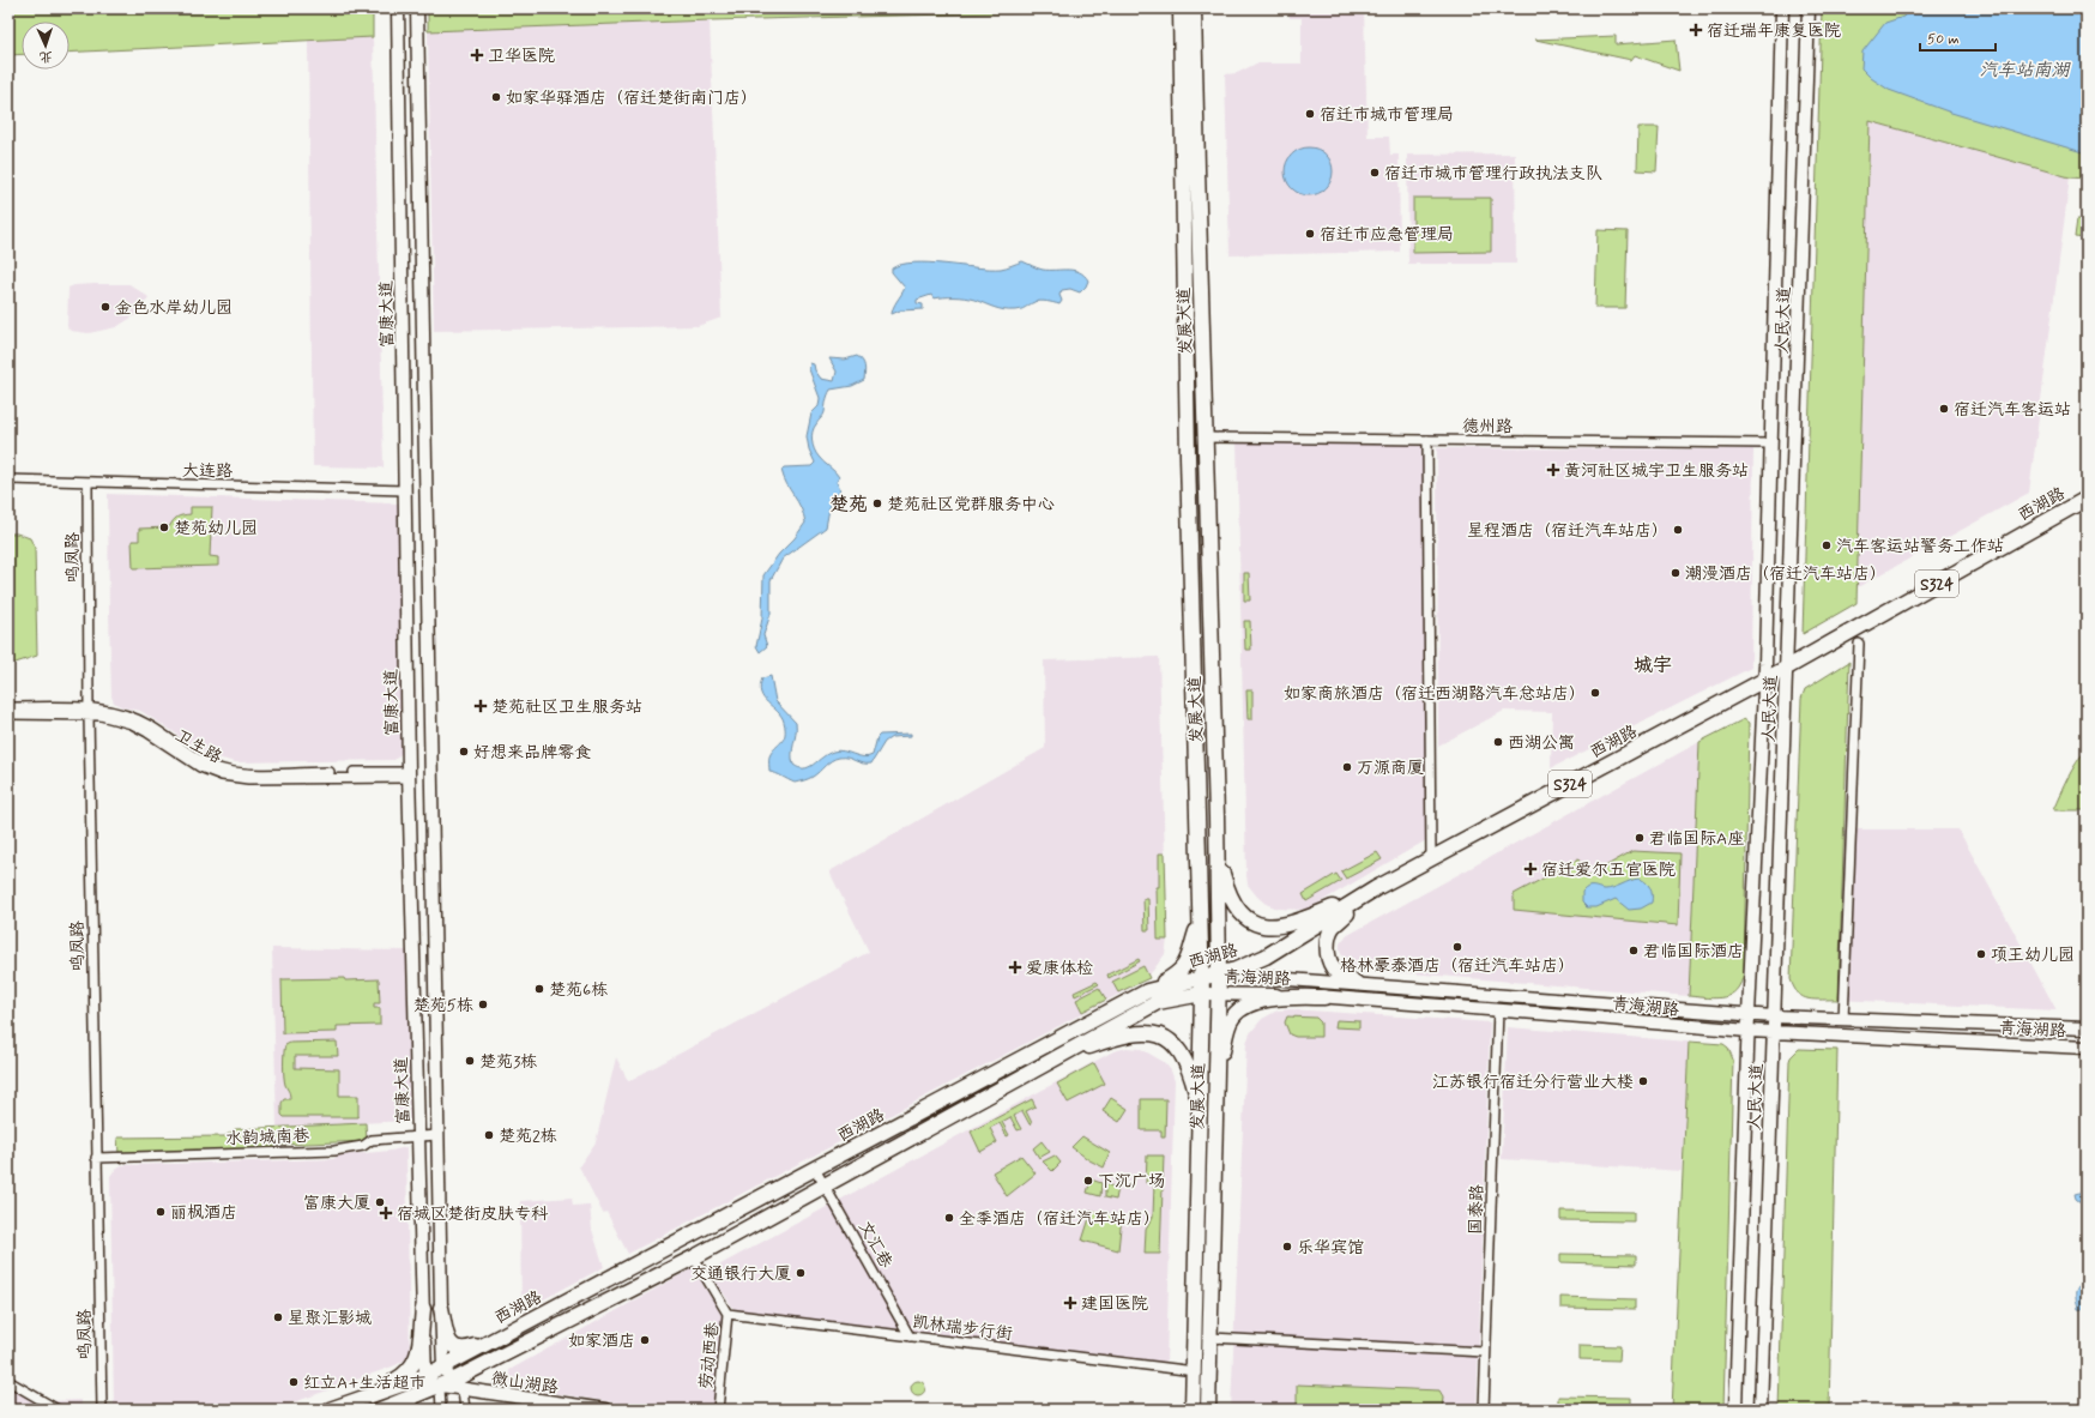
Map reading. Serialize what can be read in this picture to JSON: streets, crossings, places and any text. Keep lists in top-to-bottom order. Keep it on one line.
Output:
{"streets":{"main road":["富康大道","人民大道","发展大道","西湖路","S324","青海湖路","微山湖路"],"street":["德州路","大连路","鸣凤路","卫生路","水韵城南巷","国泰路","文汇巷","凯林瑞步行街","劳动西巷"]},"crossings":[["富康大道","大连路"],["富康大道","西湖路"],["富康大道","卫生路"],["富康大道","水韵城南巷"],["人民大道","德州路"],["人民大道","西湖路"],["人民大道","青海湖路"],["发展大道","德州路"],["发展大道","西湖路"],["发展大道","青海湖路"],["发展大道","凯林瑞步行街"],["大连路","鸣凤路"],["西湖路","青海湖路"],["西湖路","文汇巷"],["西湖路","劳动西巷"],["西湖路","微山湖路"],["鸣凤路","卫生路"],["鸣凤路","水韵城南巷"],["青海湖路","国泰路"],["文汇巷","凯林瑞步行街"],["凯林瑞步行街","劳动西巷"]],"districts":["楚苑","城宇"],"water":["汽车站南湖"],"places":{"health":["宿迁瑞年康复医院","卫华医院","黄河社区城宇卫生服务站","楚苑社区卫生服务站","宿迁爱尔五官医院","爱康体检","宿城区楚街皮肤专科","建国医院"],"other":["如家华驿酒店（宿迁楚街南门店）","宿迁市城市管理局","宿迁市城市管理行政执法支队","宿迁市应急管理局","金色水岸幼儿园","宿迁汽车客运站","楚苑社区党群服务中心","楚苑幼儿园","星程酒店（宿迁汽车站店）","汽车客运站警务工作站","潮漫酒店（宿迁汽车站店）","如家商旅酒店（宿迁西湖路汽车总站店）","西湖公寓","好想来品牌零食","万源商厦","君临国际A座","格林豪泰酒店（宿迁汽车站店）","君临国际酒店","项王幼儿园","楚苑6栋","楚苑5栋","楚苑3栋","江苏银行宿迁分行营业大楼","楚苑2栋","下沉广场","富康大厦","丽枫酒店","全季酒店（宿迁汽车站店）","乐华宾馆","交通银行大厦","星聚汇影城","如家酒店","红立A+生活超市"]},"scale_bar":"50 m","north":"bottom"}
